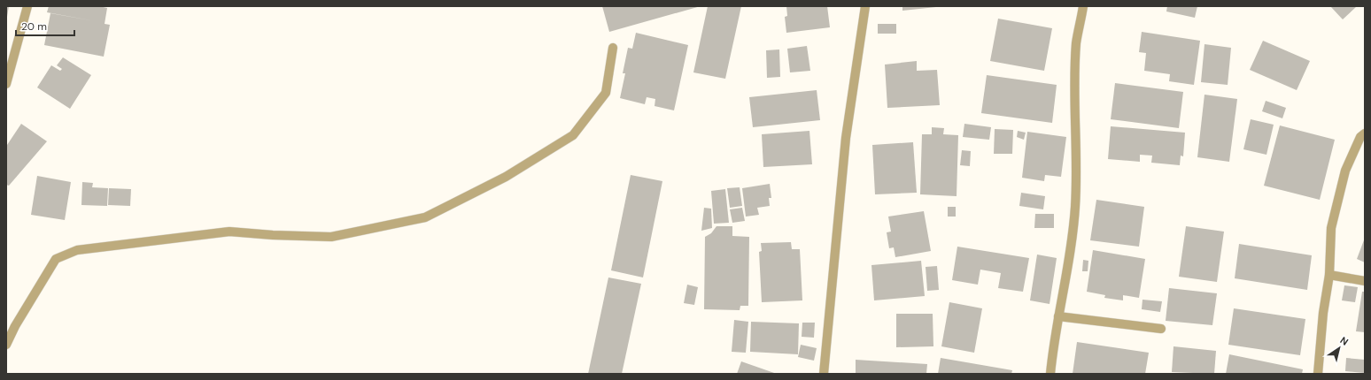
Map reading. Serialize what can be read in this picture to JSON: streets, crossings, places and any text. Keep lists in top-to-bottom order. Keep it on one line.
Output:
{"scale_bar":"20 m","north":"top right"}
